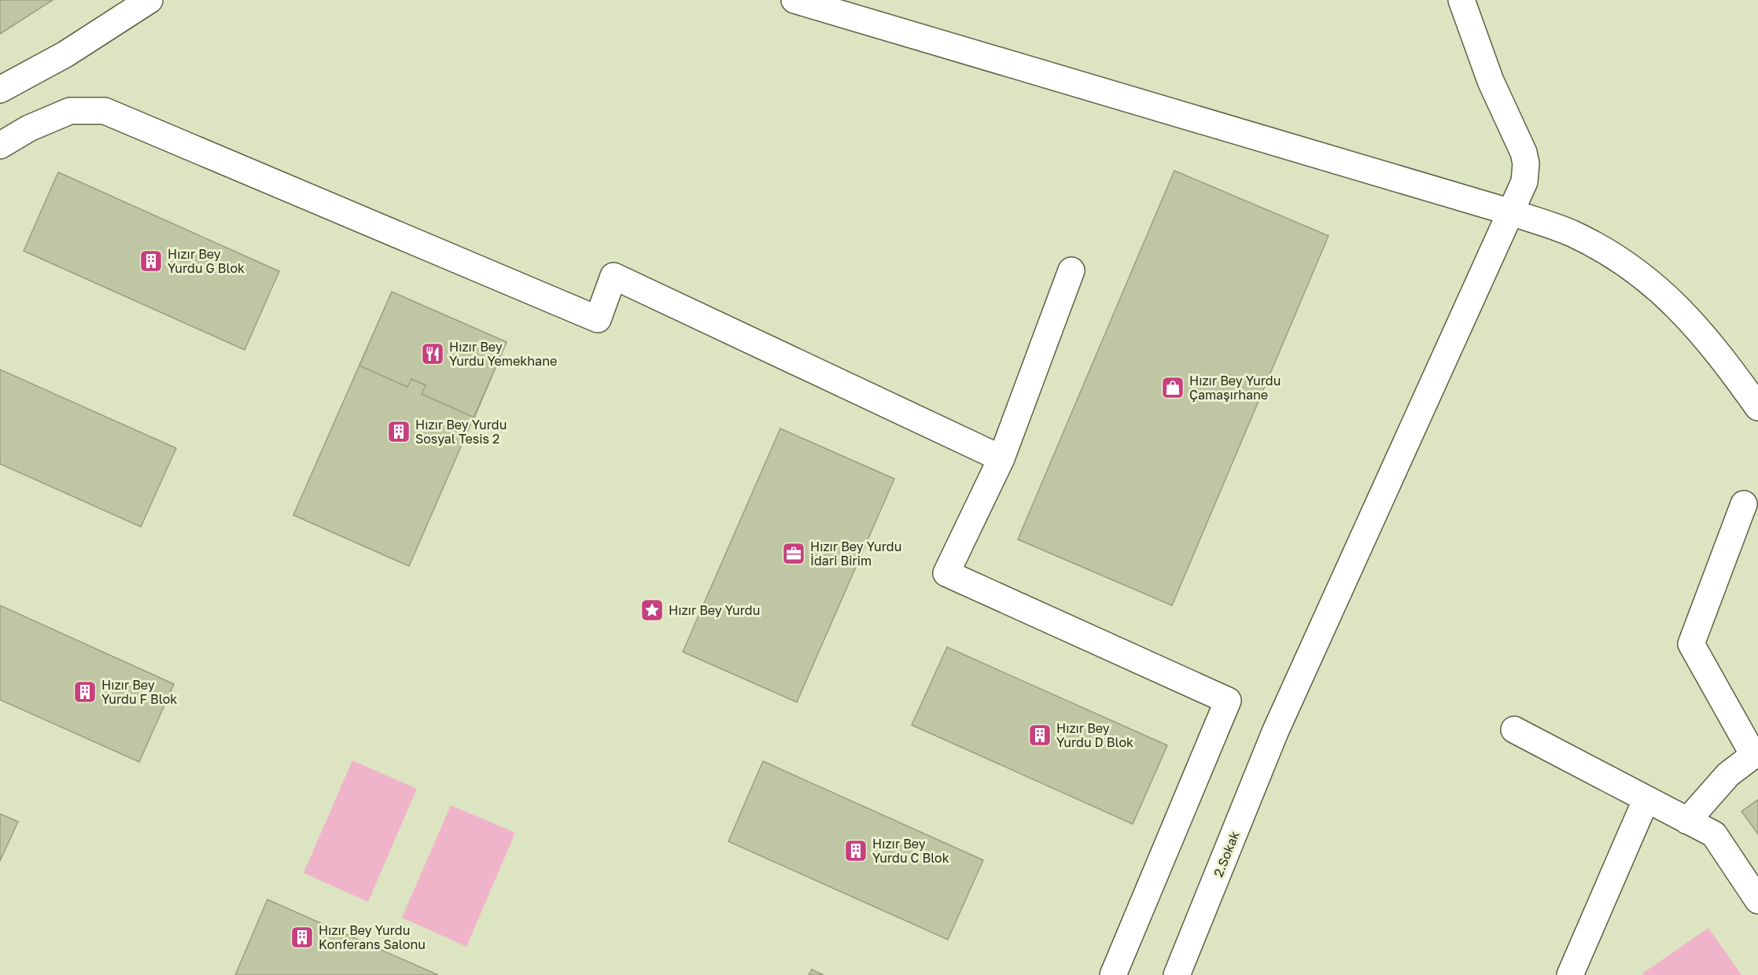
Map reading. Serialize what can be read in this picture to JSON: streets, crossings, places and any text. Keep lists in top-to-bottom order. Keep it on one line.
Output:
{"streets":{"street":["2.Sokak"]},"places":{"building":["Hızır Bey Yurdu G Blok","Hızır Bey Yurdu Sosyal Tesis 2","Hızır Bey Yurdu F Blok","Hızır Bey Yurdu D Blok","Hızır Bey Yurdu C Blok","Hızır Bey Yurdu Konferans Salonu"],"restaurant":["Hızır Bey Yurdu Yemekhane"],"shop":["Hızır Bey Yurdu Çamaşırhane"],"office":["Hızır Bey Yurdu İdari Birim"],"place":["Hızır Bey Yurdu"]}}
